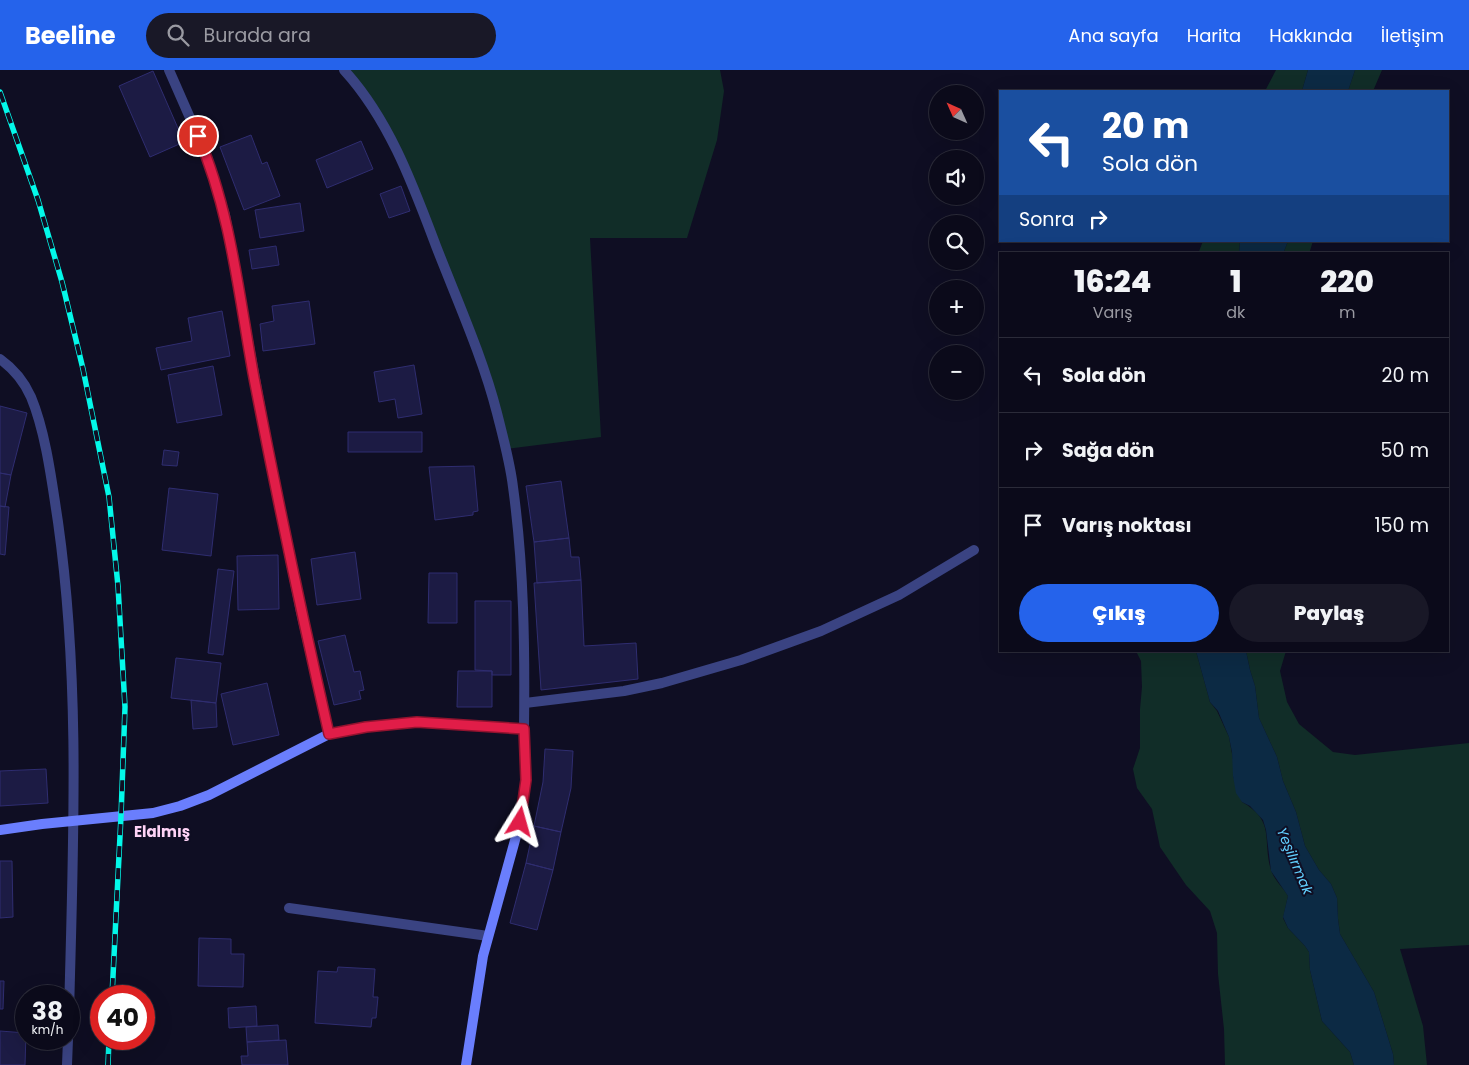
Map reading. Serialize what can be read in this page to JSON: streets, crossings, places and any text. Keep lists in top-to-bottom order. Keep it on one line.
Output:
{"districts":["Elalmış"],"water":["Yeşilırmak"],"north":"top left","page":{"header":"Beeline","search":"Burada ara","nav":["Ana sayfa","Harita","Hakkında","İletişim"],"map_buttons":["+","−"],"turn":["20 m","Sola dön"],"then":"Sonra","eta":["16:24","Varış","1","dk","220","m"],"list":[{"name":"Sola dön","value":"20 m"},{"name":"Sağa dön","value":"50 m"},{"name":"Varış noktası","value":"150 m"}],"buttons":["Çıkış","Paylaş"],"speed":"38 km/h","limit":"40"}}
